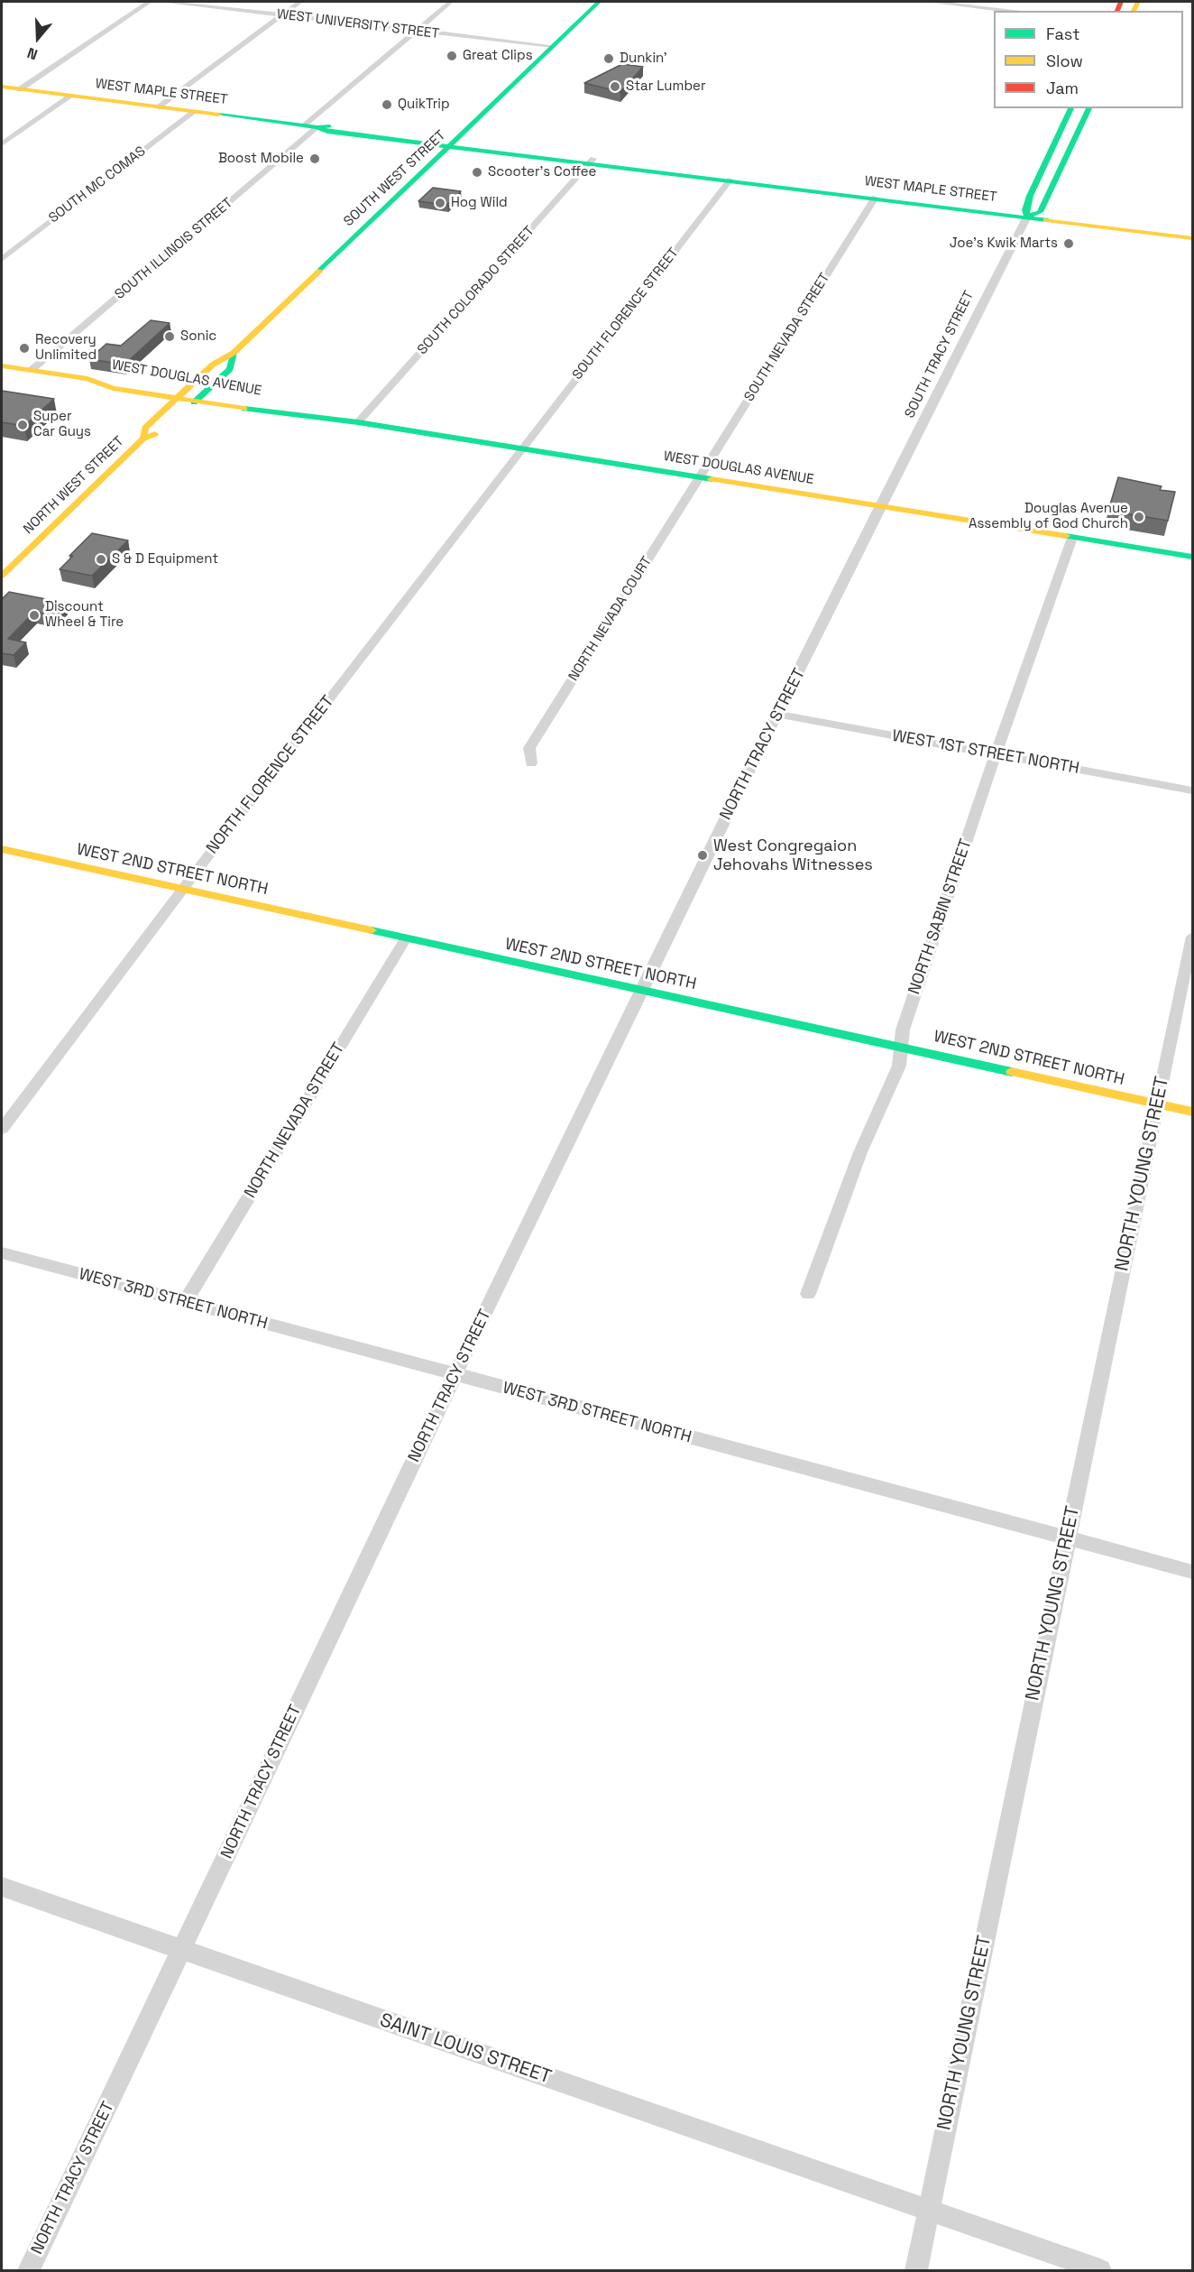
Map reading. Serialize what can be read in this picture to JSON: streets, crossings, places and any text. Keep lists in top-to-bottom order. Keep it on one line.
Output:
{"streets":{"street":["WEST UNIVERSITY STREET","WEST MAPLE STREET","SOUTH WEST STREET","SOUTH MC COMAS","SOUTH ILLINOIS STREET","SOUTH COLORADO STREET","SOUTH FLORENCE STREET","SOUTH NEVADA STREET","SOUTH TRACY STREET","WEST DOUGLAS AVENUE","NORTH WEST STREET","NORTH NEVADA COURT","NORTH TRACY STREET","WEST 1ST STREET NORTH","NORTH FLORENCE STREET","WEST 2ND STREET NORTH","NORTH SABIN STREET","NORTH NEVADA STREET","NORTH YOUNG STREET","WEST 3RD STREET NORTH","SAINT LOUIS STREET"]},"crossings":[["WEST UNIVERSITY STREET","SOUTH WEST STREET"],["WEST MAPLE STREET","SOUTH WEST STREET"],["WEST MAPLE STREET","SOUTH MC COMAS"],["WEST MAPLE STREET","SOUTH ILLINOIS STREET"],["WEST MAPLE STREET","SOUTH COLORADO STREET"],["WEST MAPLE STREET","SOUTH FLORENCE STREET"],["WEST MAPLE STREET","SOUTH NEVADA STREET"],["WEST MAPLE STREET","SOUTH TRACY STREET"],["SOUTH WEST STREET","WEST DOUGLAS AVENUE"],["SOUTH WEST STREET","NORTH WEST STREET"],["SOUTH ILLINOIS STREET","WEST DOUGLAS AVENUE"],["SOUTH COLORADO STREET","WEST DOUGLAS AVENUE"],["SOUTH FLORENCE STREET","WEST DOUGLAS AVENUE"],["SOUTH FLORENCE STREET","NORTH FLORENCE STREET"],["SOUTH NEVADA STREET","WEST DOUGLAS AVENUE"],["SOUTH NEVADA STREET","NORTH NEVADA COURT"],["SOUTH TRACY STREET","WEST DOUGLAS AVENUE"],["SOUTH TRACY STREET","NORTH TRACY STREET"],["WEST DOUGLAS AVENUE","NORTH WEST STREET"],["WEST DOUGLAS AVENUE","NORTH NEVADA COURT"],["WEST DOUGLAS AVENUE","NORTH TRACY STREET"],["WEST DOUGLAS AVENUE","NORTH FLORENCE STREET"],["WEST DOUGLAS AVENUE","NORTH SABIN STREET"],["NORTH TRACY STREET","WEST 1ST STREET NORTH"],["NORTH TRACY STREET","WEST 2ND STREET NORTH"],["NORTH TRACY STREET","WEST 3RD STREET NORTH"],["NORTH TRACY STREET","SAINT LOUIS STREET"],["WEST 1ST STREET NORTH","NORTH SABIN STREET"],["NORTH FLORENCE STREET","WEST 2ND STREET NORTH"],["WEST 2ND STREET NORTH","NORTH SABIN STREET"],["WEST 2ND STREET NORTH","NORTH NEVADA STREET"],["WEST 2ND STREET NORTH","NORTH YOUNG STREET"],["NORTH NEVADA STREET","WEST 3RD STREET NORTH"],["NORTH YOUNG STREET","WEST 3RD STREET NORTH"],["NORTH YOUNG STREET","SAINT LOUIS STREET"]],"places":["Great Clips","Dunkin'","Star Lumber","QuikTrip","Boost Mobile","Scooter's Coffee","Hog Wild","Joe's Kwik Marts","Sonic","Recovery Unlimited","Super Car Guys","Douglas Avenue Assembly of God Church","S & D Equipment","Discount Wheel & Tire","West Congregaion Jehovahs Witnesses"],"legend":["Fast","Slow","Jam"],"north":"bottom"}
